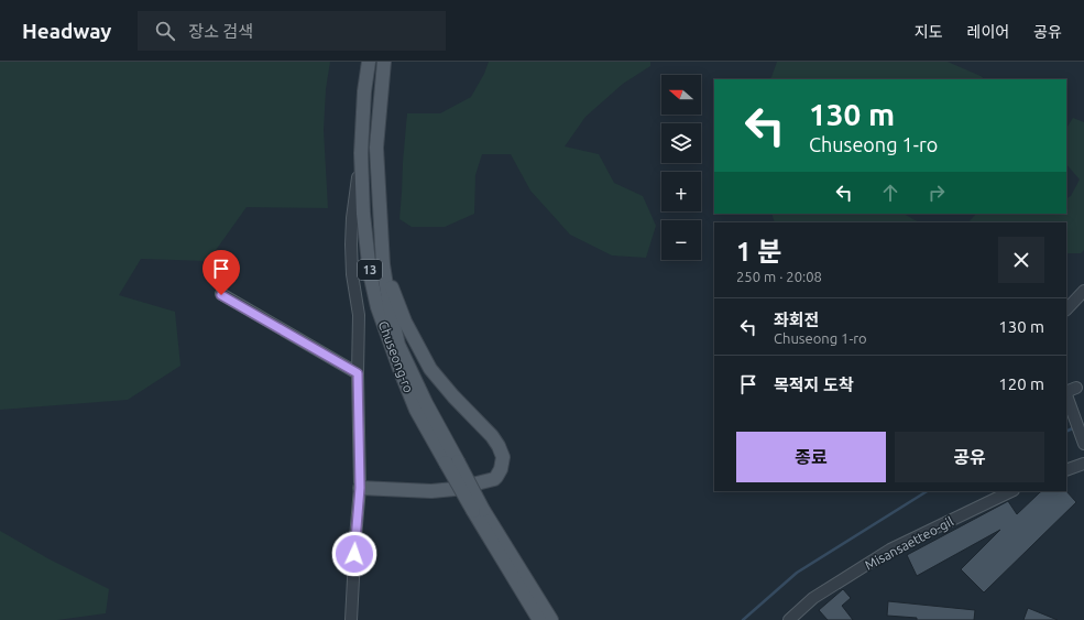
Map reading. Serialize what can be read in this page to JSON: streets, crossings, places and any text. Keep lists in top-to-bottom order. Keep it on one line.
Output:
{"streets":{"main road":["13","Chuseong-ro"],"street":["Misansaetteo-gil"]},"north":"left","page":{"header":"Headway","search":"장소 검색","nav":["지도","레이어","공유"],"map_buttons":["+","−"],"turn":["130 m","Chuseong 1-ro"],"heading":["1 분","250 m · 20:08"],"list":[{"name":"좌회전","note":"Chuseong 1-ro","value":"130 m"},{"name":"목적지 도착","value":"120 m"}],"buttons":["종료","공유"]}}
